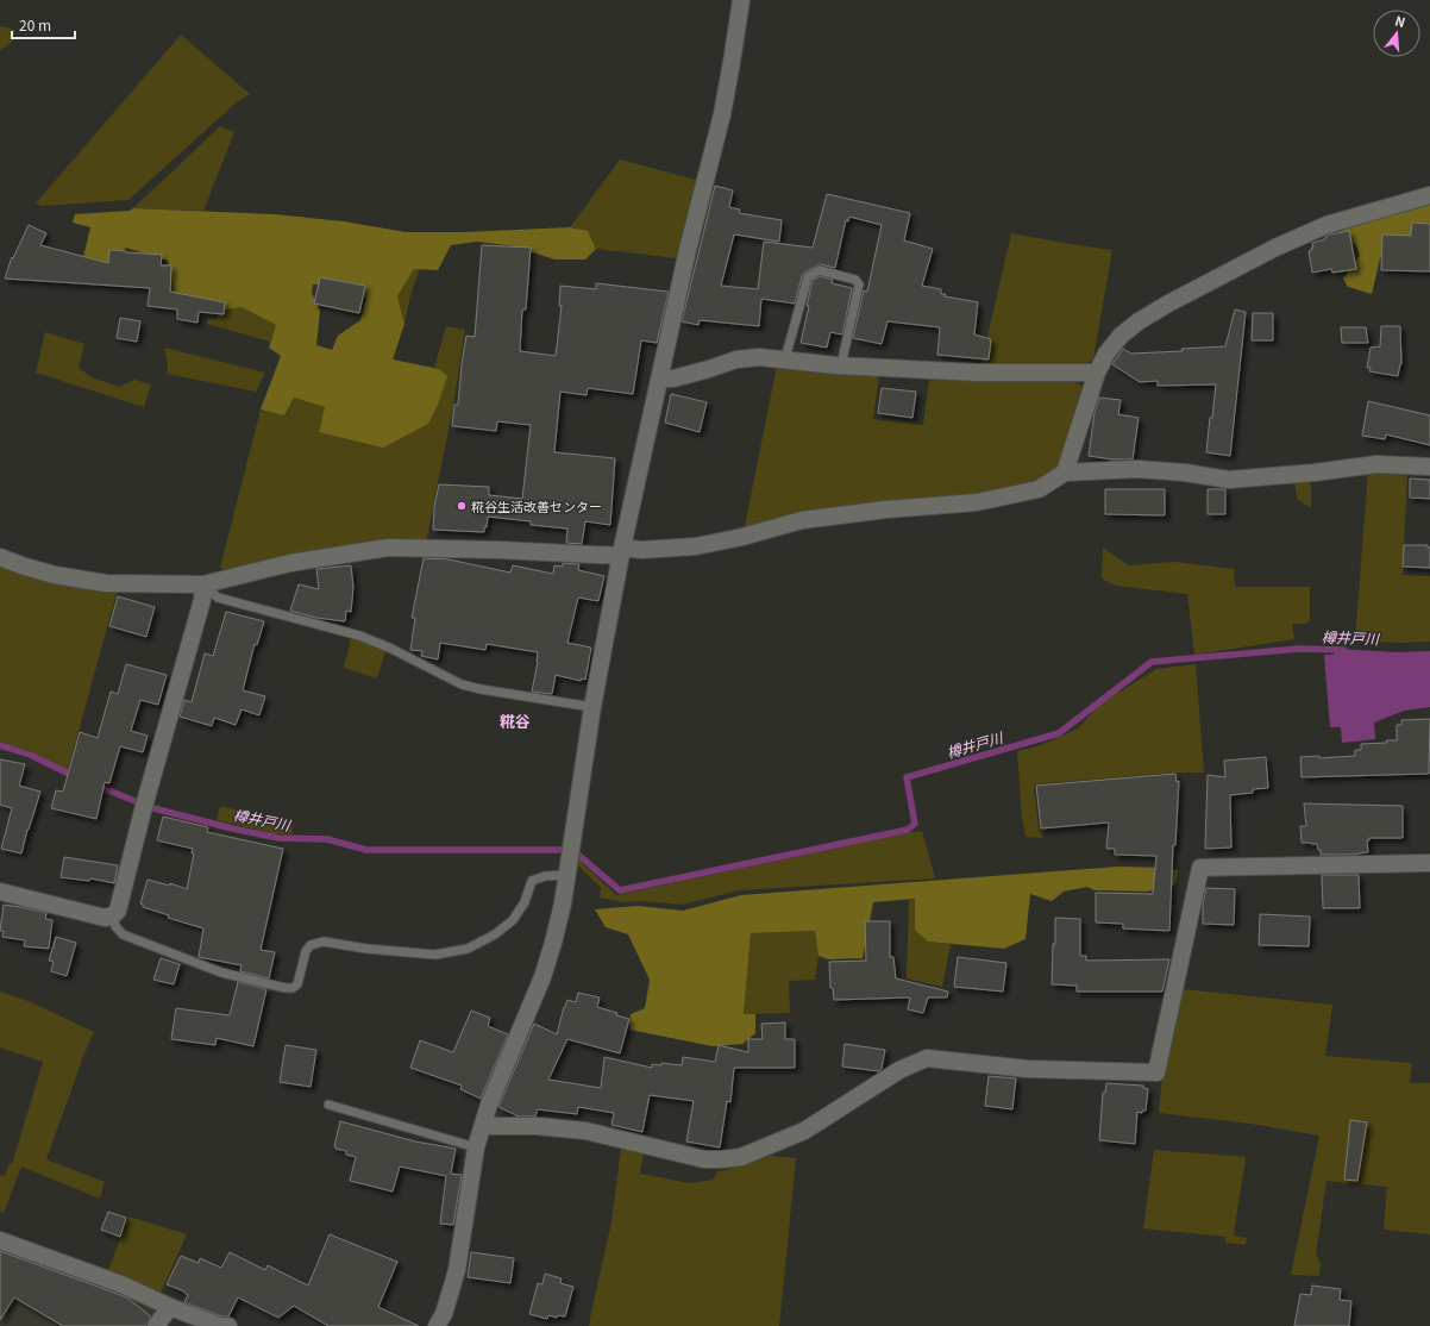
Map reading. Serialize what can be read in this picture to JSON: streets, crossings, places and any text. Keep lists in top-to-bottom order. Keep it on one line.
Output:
{"districts":["糀谷"],"water":["樽井戸川"],"places":["糀谷生活改善センター"],"scale_bar":"20 m","north":"top"}
